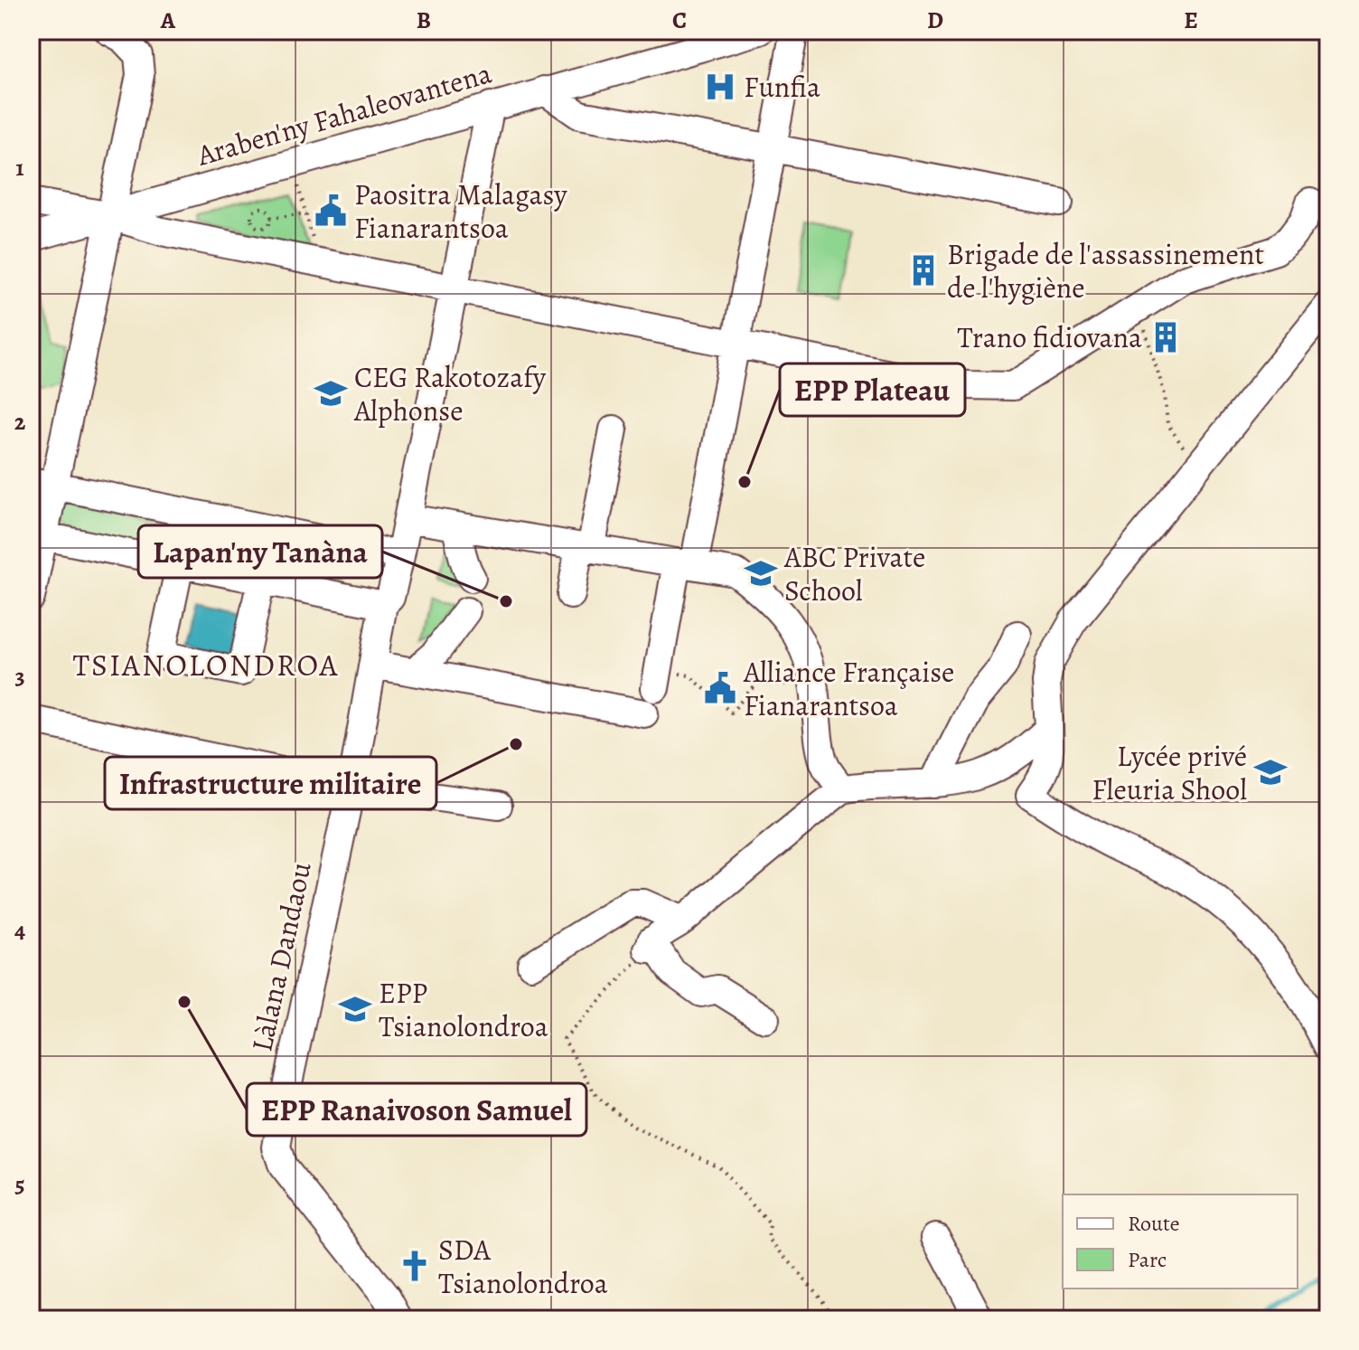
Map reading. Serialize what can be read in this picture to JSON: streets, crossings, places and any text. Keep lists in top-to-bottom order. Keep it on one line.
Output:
{"streets":{"street":["Araben'ny Fahaleovantena","Làlana Dandaou"]},"crossings":[["Araben'ny Fahaleovantena","Làlana Dandaou"]],"districts":["TSIANOLONDROA"],"places":{"hospital":["Funfia"],"public building":["Paositra Malagasy Fianarantsoa","Alliance Française Fianarantsoa"],"building":["Brigade de l'assassinement de l'hygiène","Trano fidiovana"],"school or university":["CEG Rakotozafy Alphonse","ABC Private School","Lycée privé Fleuria Shool","EPP Tsianolondroa"],"other":["EPP Plateau","Lapan'ny Tanàna","Infrastructure militaire","EPP Ranaivoson Samuel"],"church":["SDA Tsianolondroa"]},"legend":["Route","Parc"],"grid":{"columns":["A","B","C","D","E"],"rows":["1","2","3","4","5"]}}
